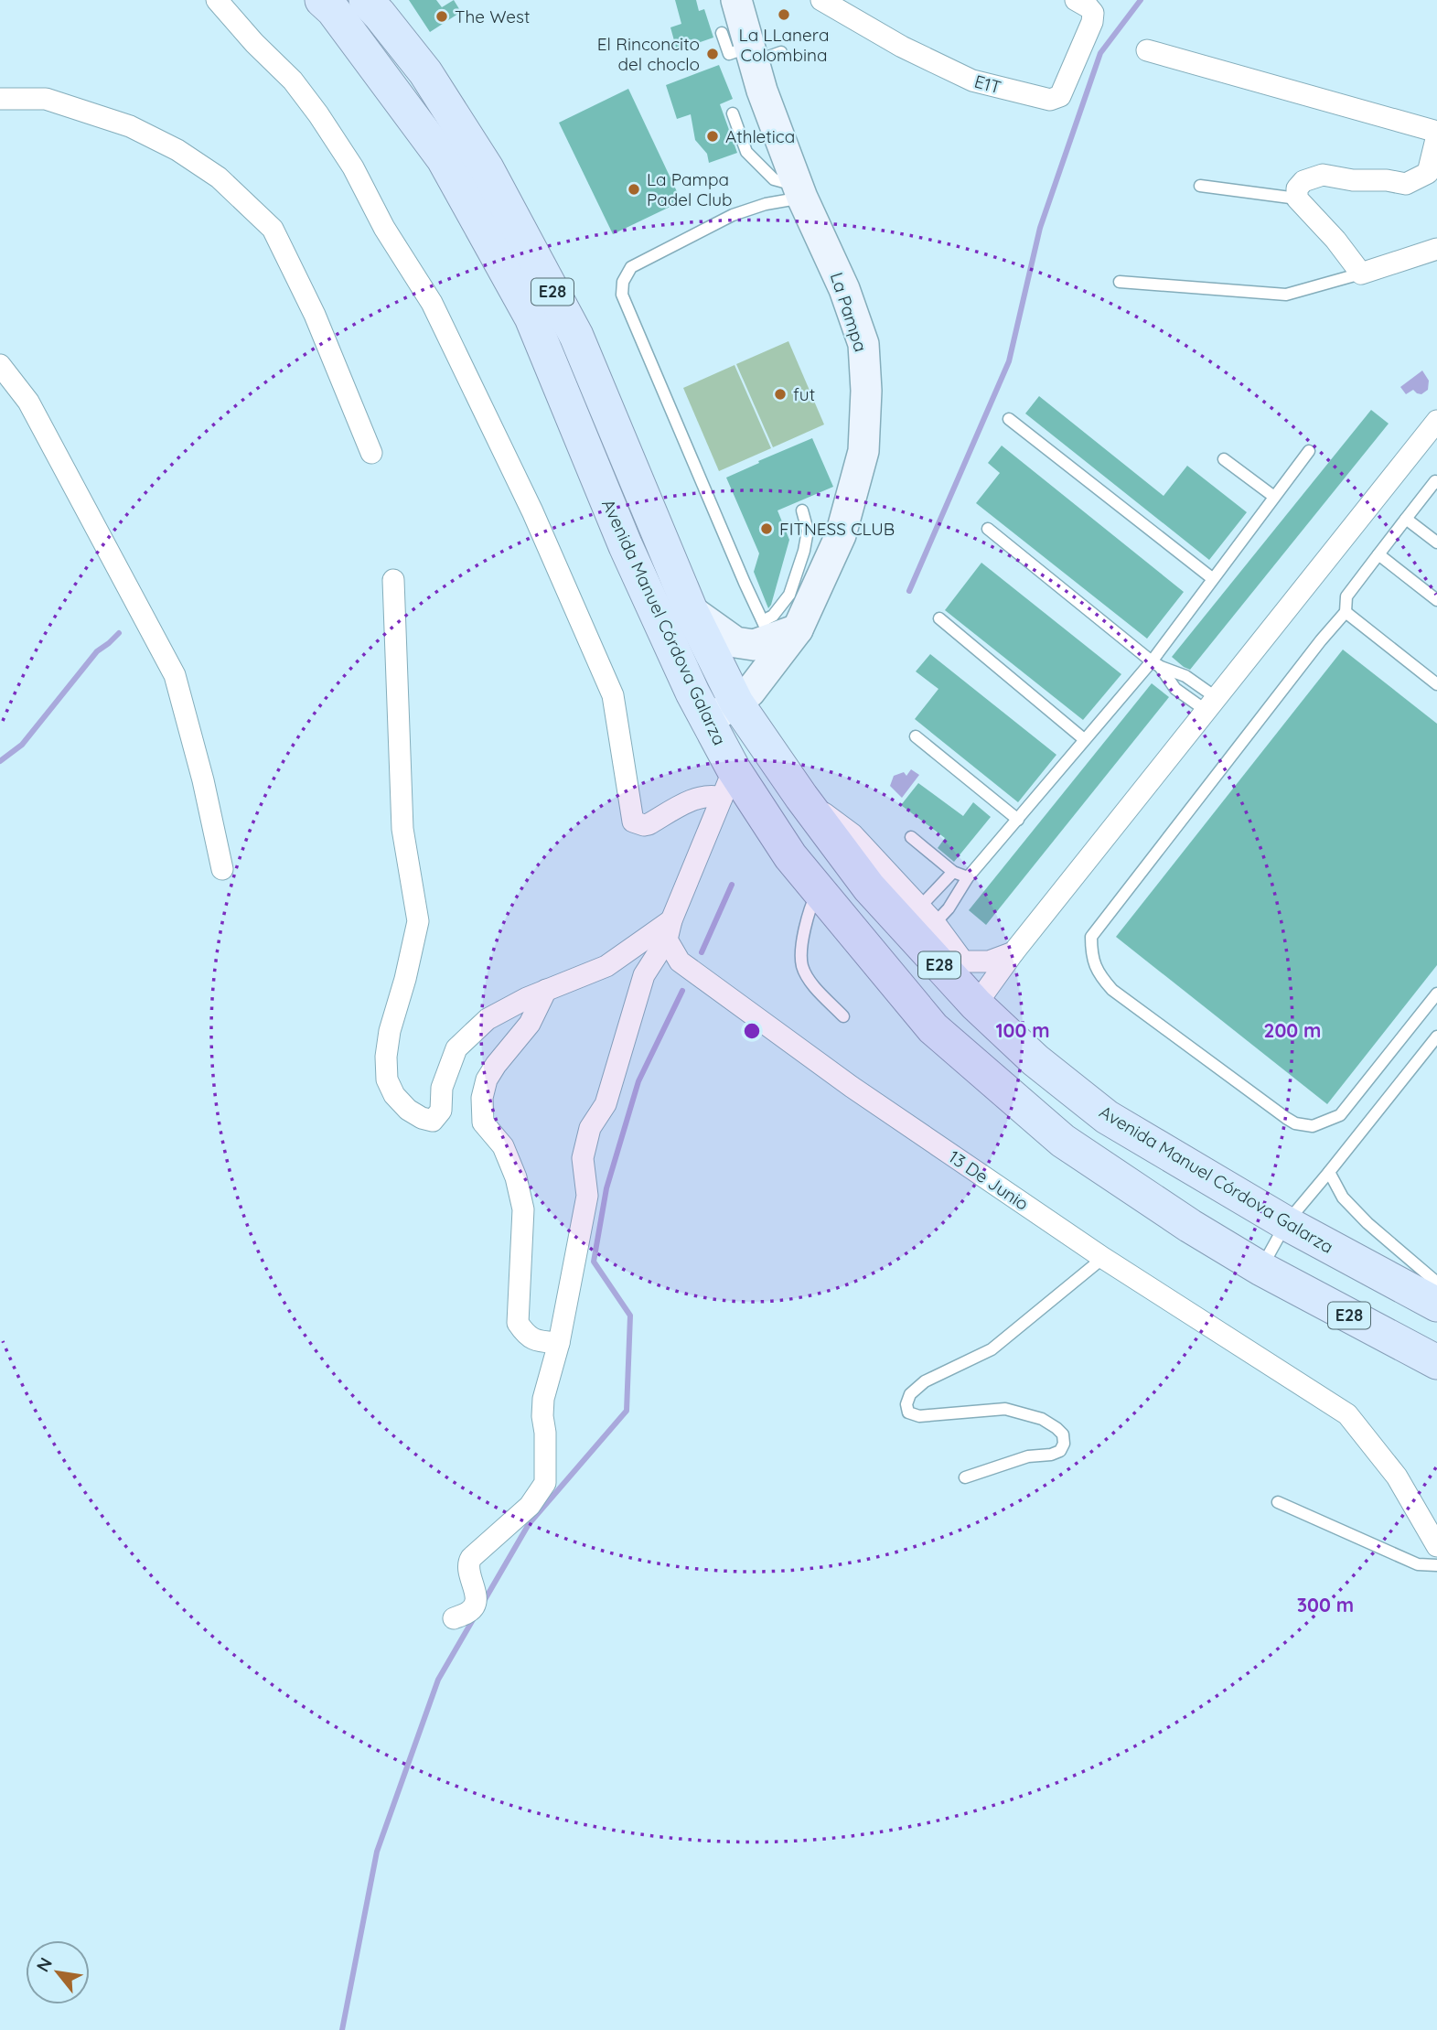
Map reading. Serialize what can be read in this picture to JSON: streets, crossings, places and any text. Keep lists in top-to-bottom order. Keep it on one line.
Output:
{"streets":{"main road":["E28","Avenida Manuel Córdova Galarza"],"street":["E1T","La Pampa","13 De Junio"]},"crossings":[["La Pampa","Avenida Manuel Córdova Galarza"]],"places":["La LLanera Colombina","The West","El Rinconcito del choclo","Athletica","La Pampa Padel Club","fut","FITNESS CLUB"],"north":"top left","rings":["100 m","200 m","300 m"]}
